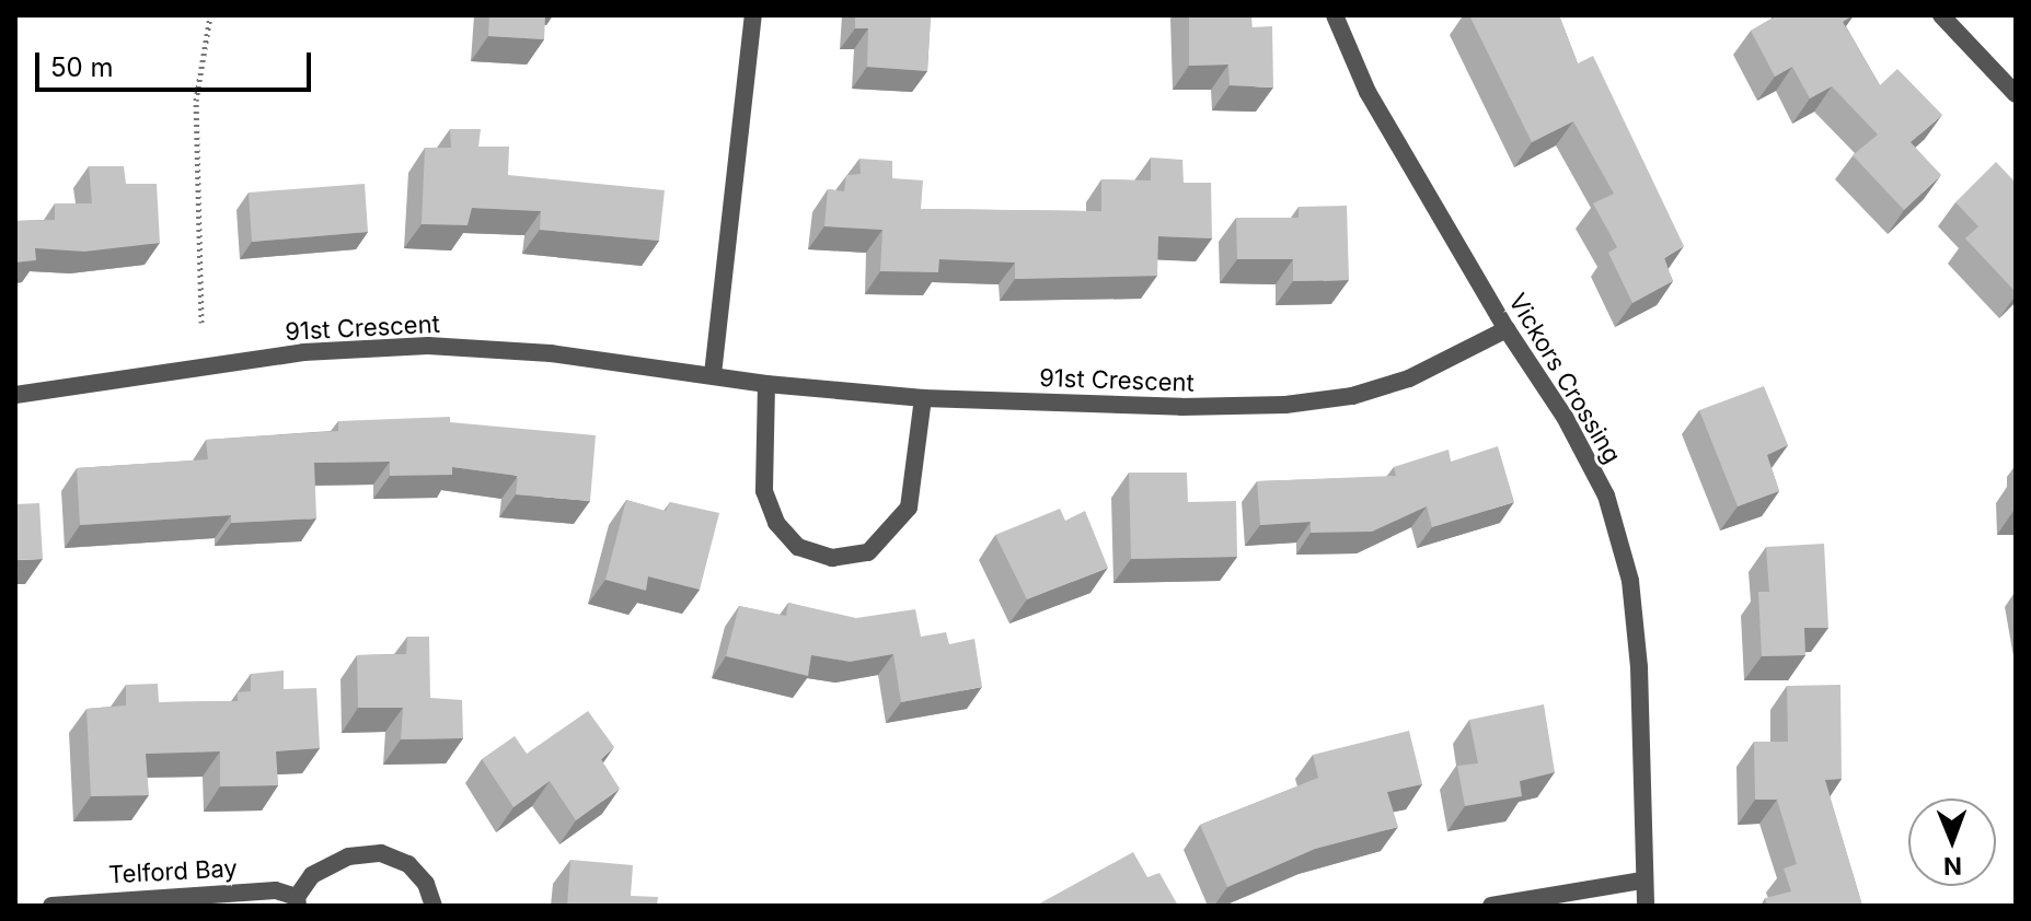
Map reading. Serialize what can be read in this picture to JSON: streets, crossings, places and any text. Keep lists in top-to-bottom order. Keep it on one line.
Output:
{"streets":{"street":["91st Crescent","Vickors Crossing","Telford Bay"]},"crossings":[["91st Crescent","Vickors Crossing"]],"scale_bar":"50 m","north":"bottom"}
